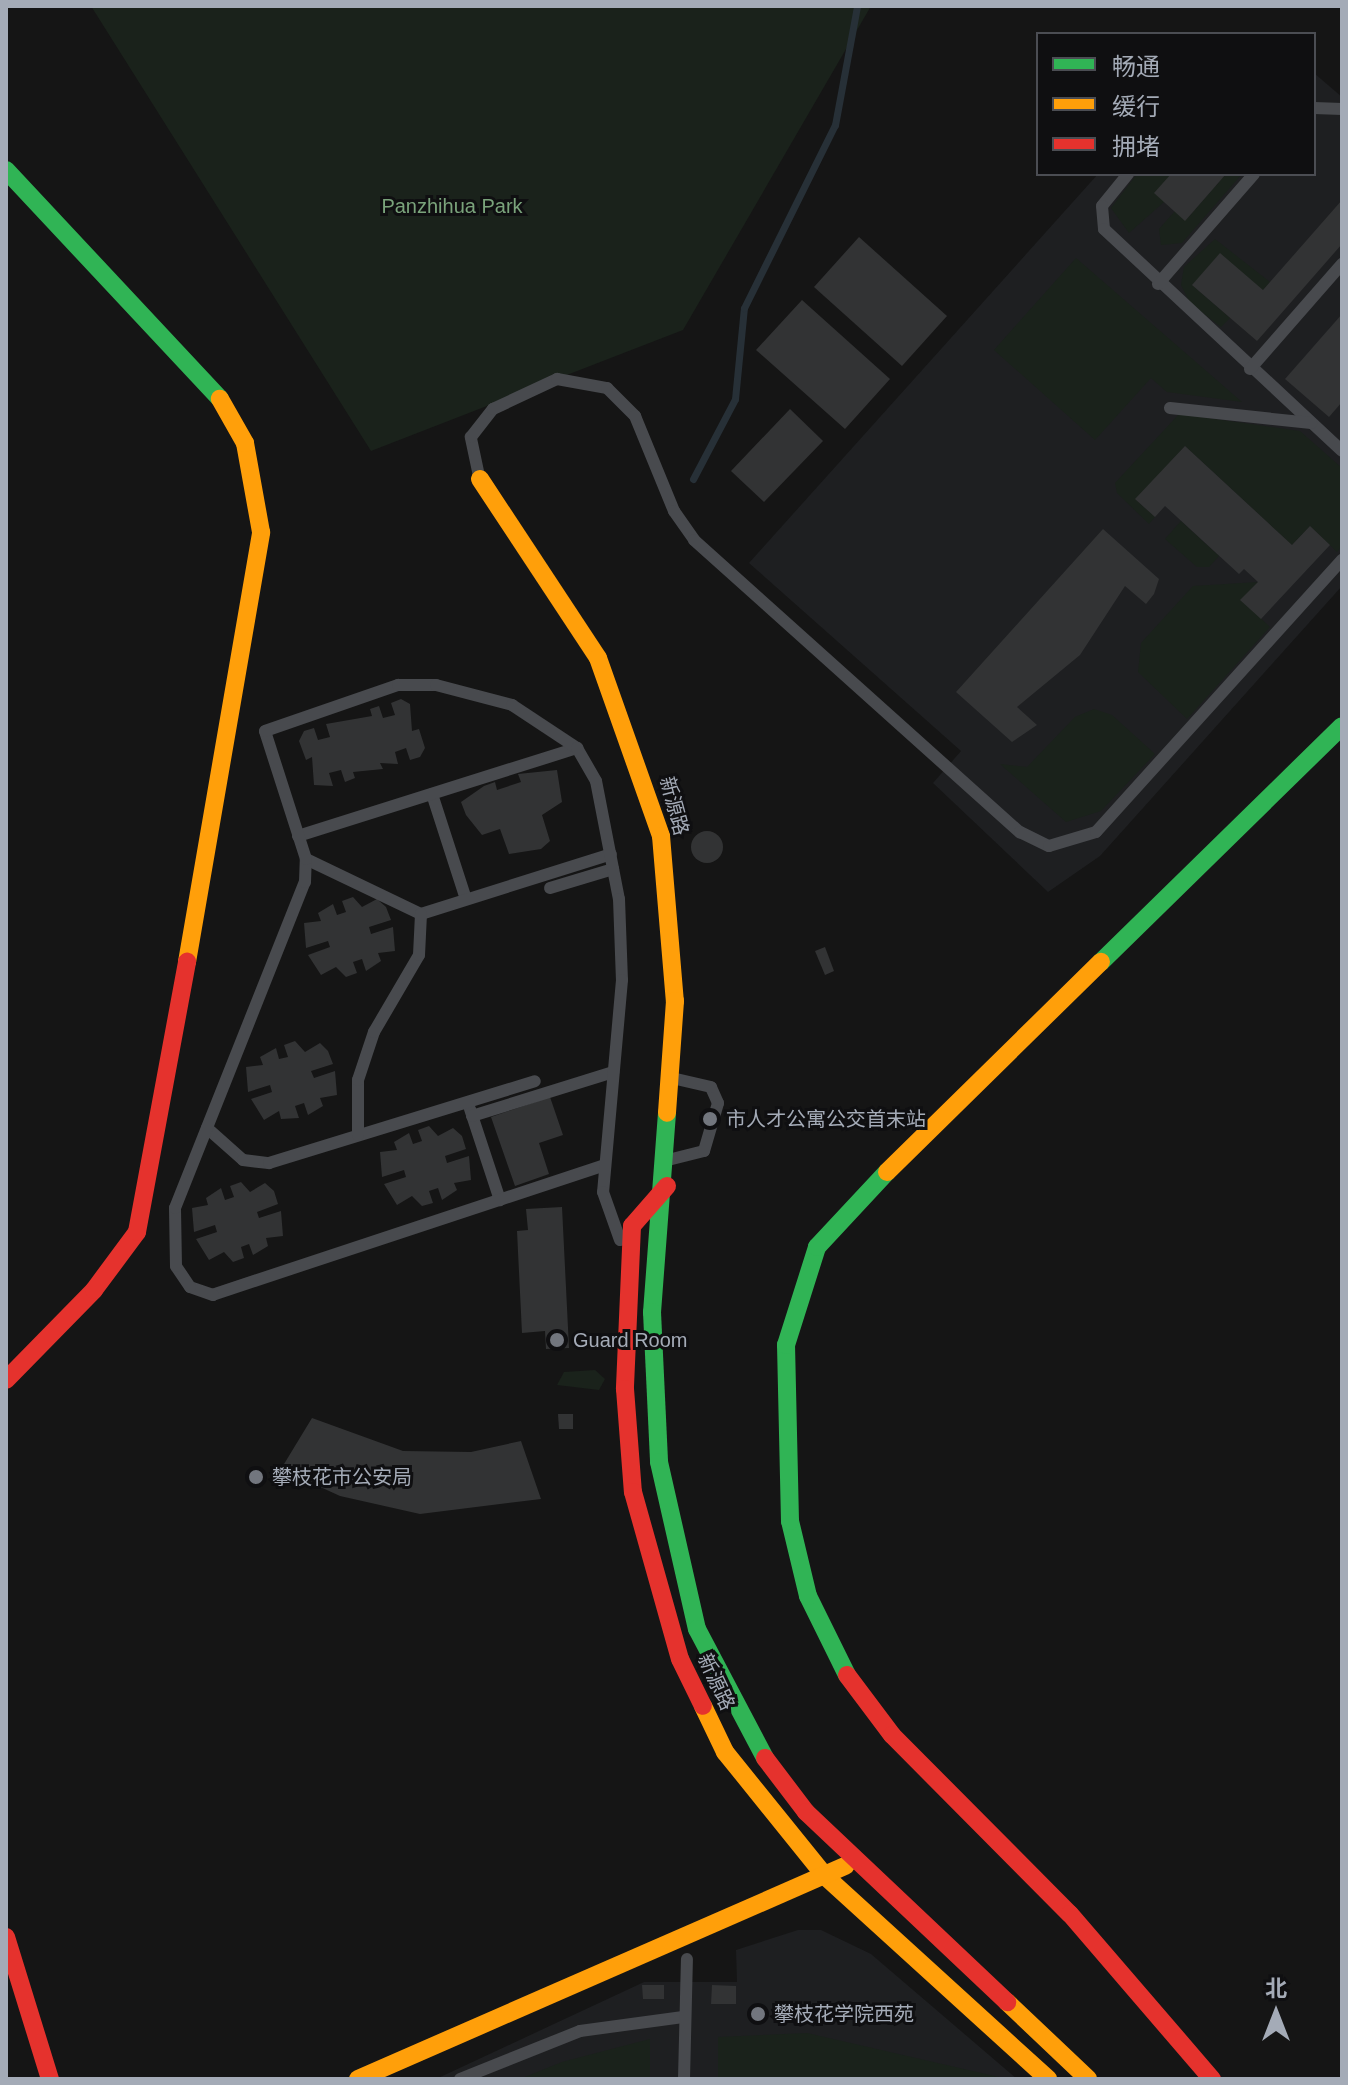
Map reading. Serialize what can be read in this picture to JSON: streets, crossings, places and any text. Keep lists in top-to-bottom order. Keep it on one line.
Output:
{"streets":{"street":["新源路"]},"parks":["Panzhihua Park"],"places":["市人才公寓公交首末站","Guard Room","攀枝花市公安局","攀枝花学院西苑"],"legend":["畅通","缓行","拥堵"],"north":"top"}
